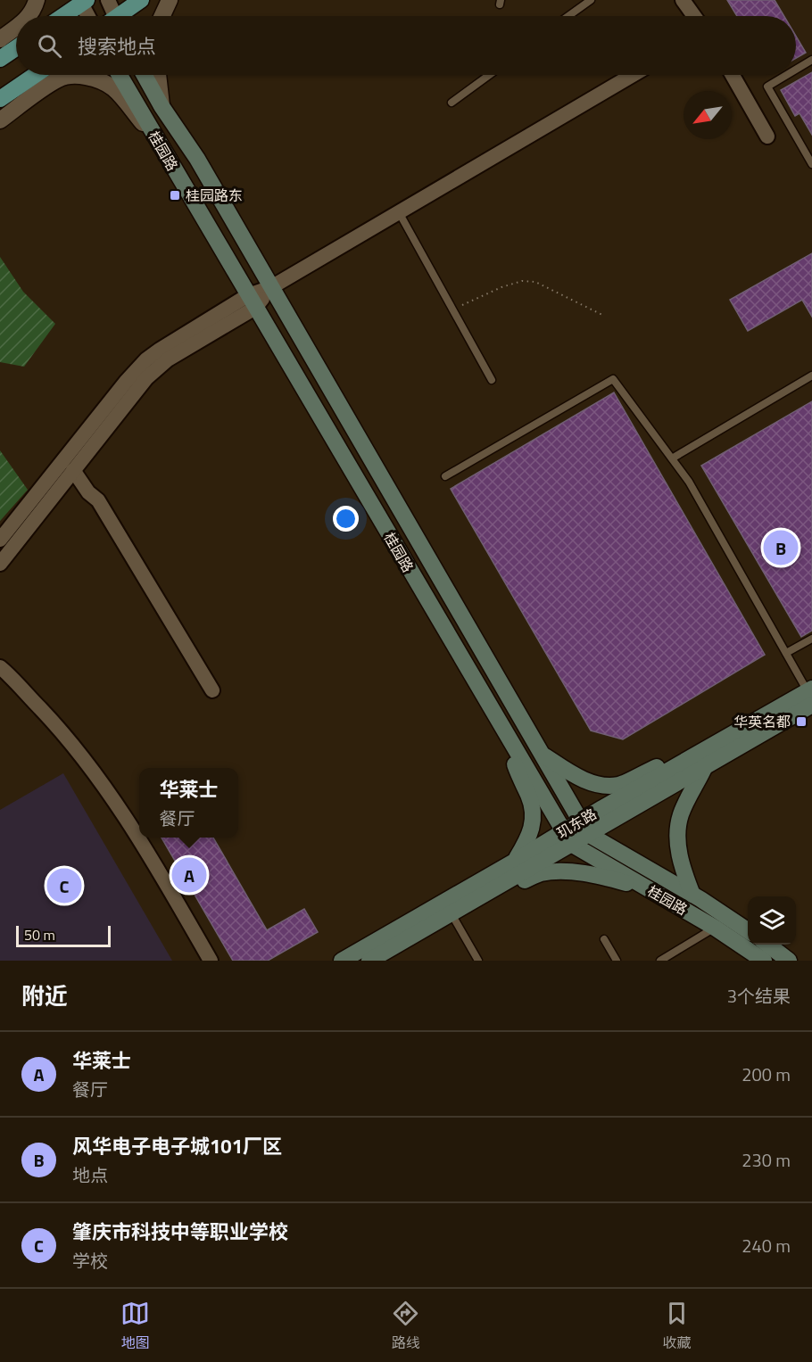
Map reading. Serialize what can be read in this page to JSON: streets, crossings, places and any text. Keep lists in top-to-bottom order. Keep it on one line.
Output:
{"streets":{"main road":["桂园路","玑东路"]},"crossings":[["桂园路","玑东路"]],"places":{"transit":["桂园路东","华英名都"]},"scale_bar":"50 m","north":"bottom left","page":{"search":"搜索地点","pins":["B","A","C"],"popup":["华莱士","餐厅"],"scale":"50 m","heading":["附近","3个结果"],"list":[{"mark":"A","name":"华莱士","note":"餐厅","value":"200 m"},{"mark":"B","name":"风华电子电子城101厂区","note":"地点","value":"230 m"},{"mark":"C","name":"肇庆市科技中等职业学校","note":"学校","value":"240 m"}],"nav":["地图","路线","收藏"]}}
